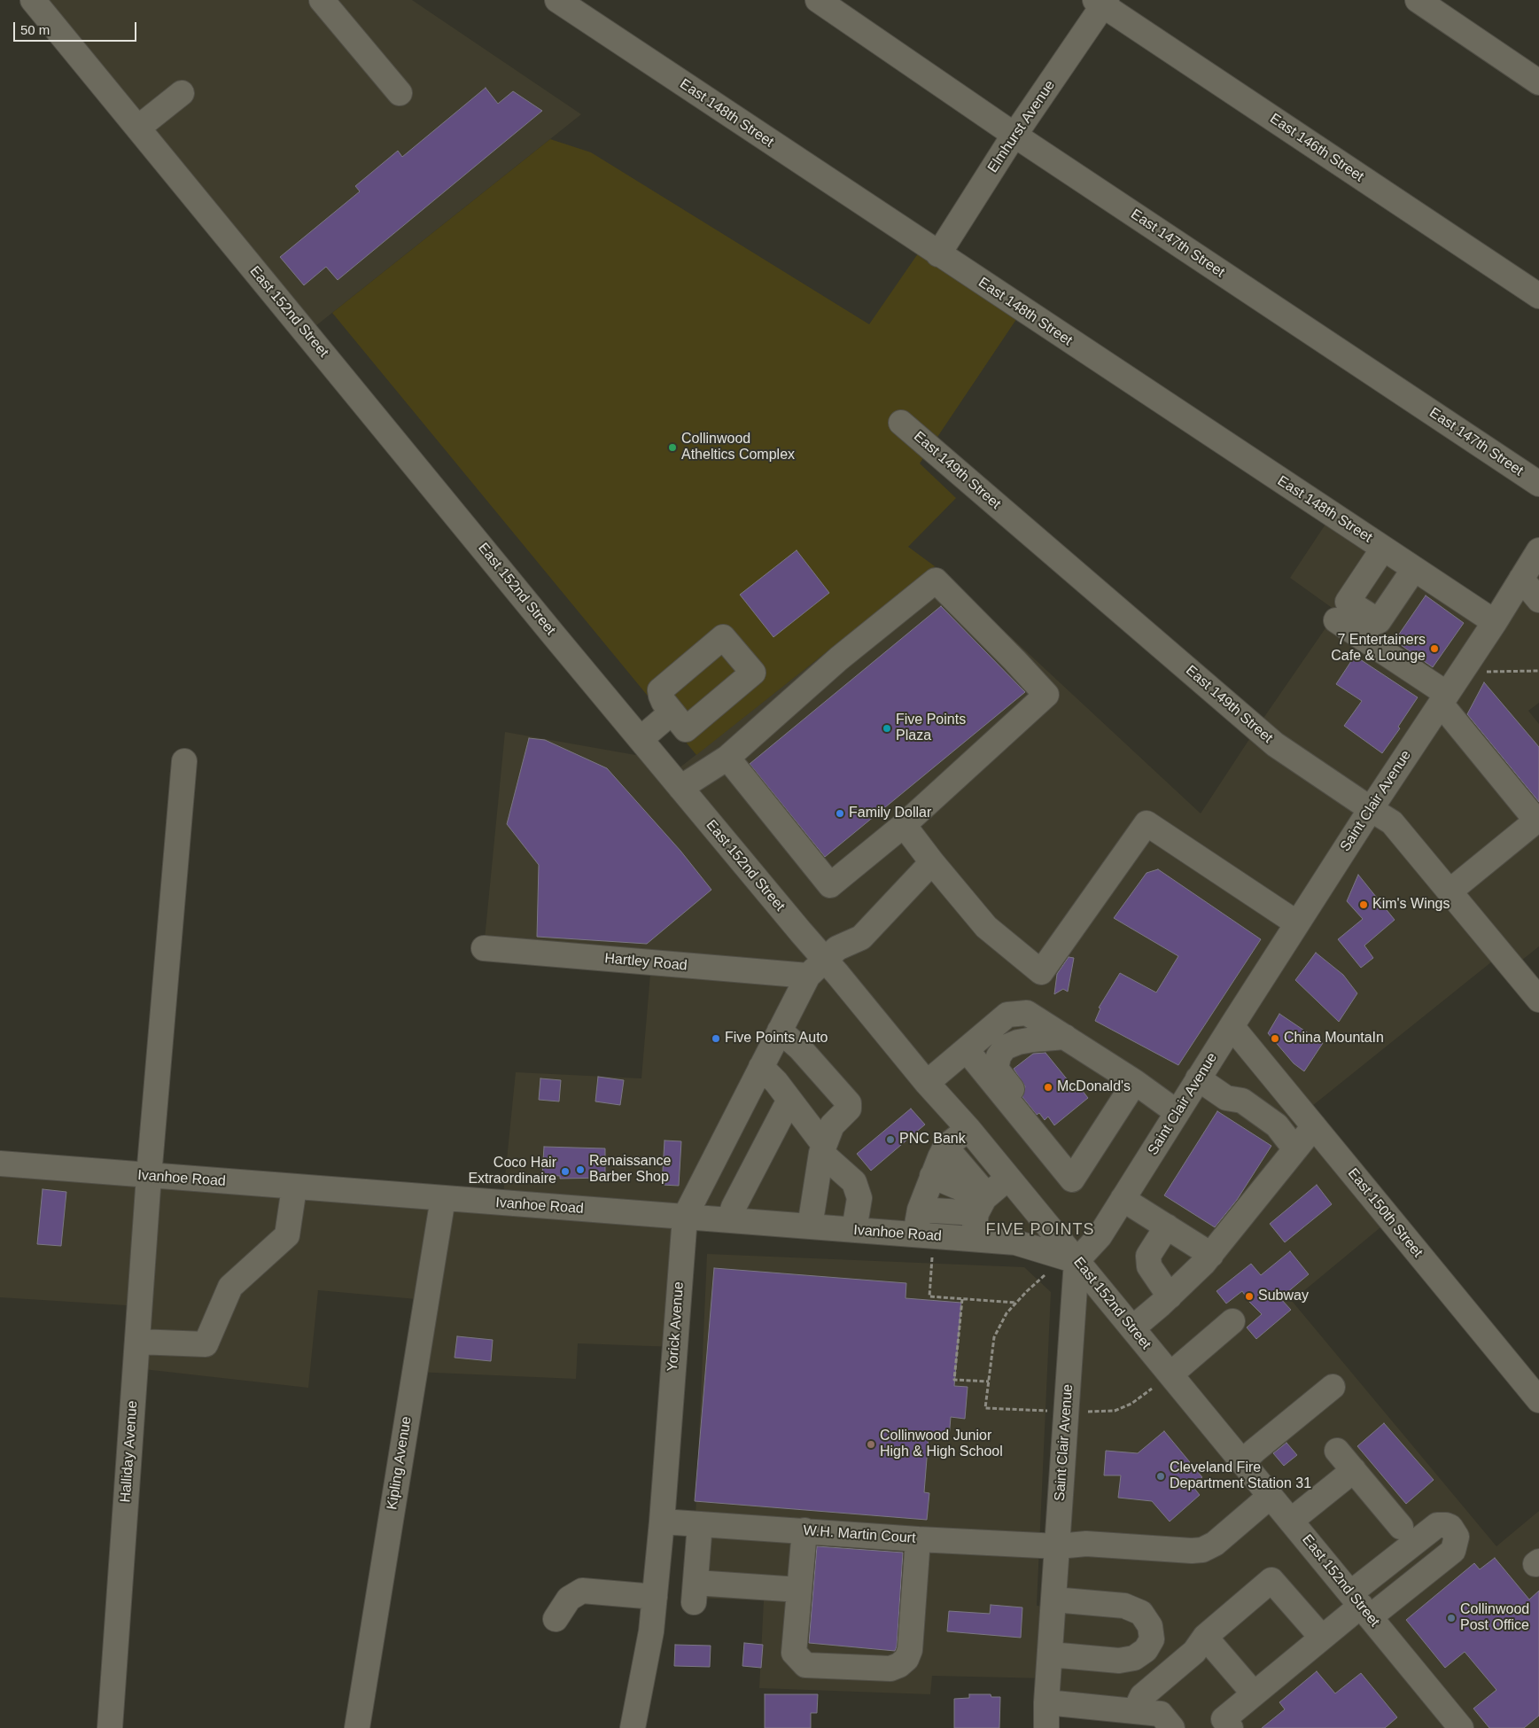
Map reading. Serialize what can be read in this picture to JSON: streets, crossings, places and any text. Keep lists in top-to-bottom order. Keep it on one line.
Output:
{"streets":{"street":["East 148th Street","Elmhurst Avenue","East 146th Street","East 147th Street","East 152nd Street","East 149th Street","Saint Clair Avenue","Hartley Road","Ivanhoe Road","East 150th Street","Yorick Avenue","Halliday Avenue","Kipling Avenue","W.H. Martin Court"]},"crossings":[["East 148th Street","Elmhurst Avenue"],["East 148th Street","Saint Clair Avenue"],["Elmhurst Avenue","East 146th Street"],["Elmhurst Avenue","East 147th Street"],["East 152nd Street","Saint Clair Avenue"],["East 152nd Street","Hartley Road"],["East 152nd Street","Ivanhoe Road"],["East 152nd Street","Yorick Avenue"],["East 152nd Street","W.H. Martin Court"],["East 149th Street","Saint Clair Avenue"],["Saint Clair Avenue","Ivanhoe Road"],["Saint Clair Avenue","East 150th Street"],["Saint Clair Avenue","W.H. Martin Court"],["Hartley Road","Yorick Avenue"],["Ivanhoe Road","Yorick Avenue"],["Ivanhoe Road","Halliday Avenue"],["Ivanhoe Road","Kipling Avenue"],["Yorick Avenue","W.H. Martin Court"]],"districts":["FIVE POINTS"],"places":["Collinwood Atheltics Complex","7 Entertainers Cafe & Lounge","Five Points Plaza","Family Dollar","Kim's Wings","Five Points Auto","China MountaIn","McDonald's","PNC Bank","Renaissance Barber Shop","Coco Hair Extraordinaire","Subway","Collinwood Junior High & High School","Cleveland Fire Department Station 31","Collinwood Post Office"],"scale_bar":"50 m"}
